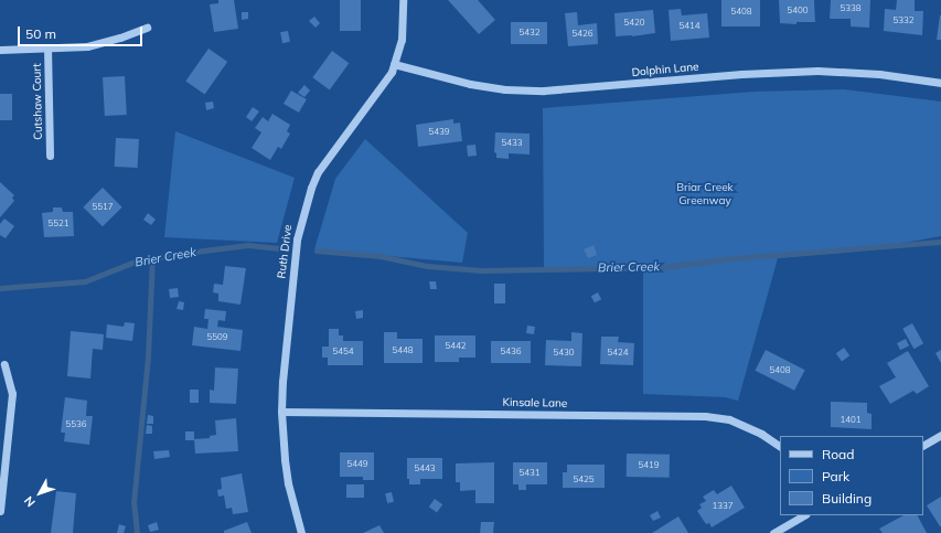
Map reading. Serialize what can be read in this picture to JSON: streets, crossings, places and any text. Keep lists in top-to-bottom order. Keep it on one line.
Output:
{"streets":{"street":["Dolphin Lane","Cutshaw Court","Ruth Drive","Kinsale Lane"]},"crossings":[["Dolphin Lane","Ruth Drive"],["Ruth Drive","Kinsale Lane"]],"water":["Brier Creek"],"parks":["Briar Creek Greenway"],"house_numbers":["5338","5400","5408","5332","5420","5414","5432","5426","5439","5433","5517","5521","5509","5442","5448","5454","5436","5430","5424","5408","1401","5536","5449","5419","5443","5431","5425","1337"],"legend":["Road","Park","Building"],"scale_bar":"50 m","north":"bottom left"}
